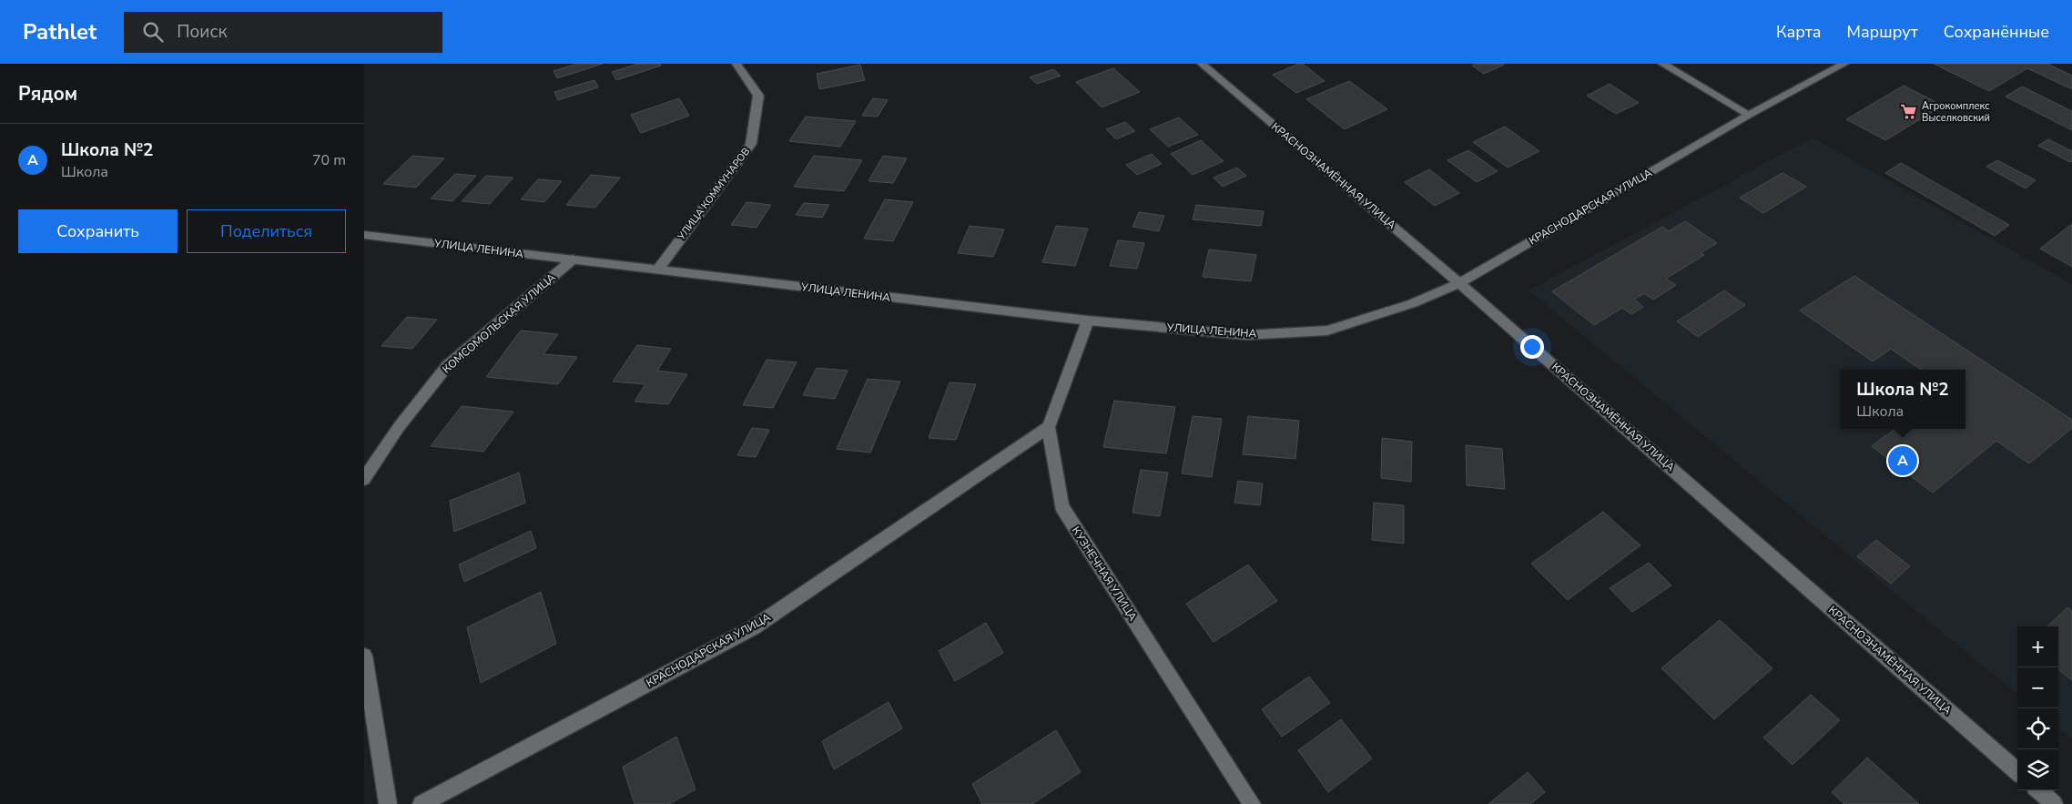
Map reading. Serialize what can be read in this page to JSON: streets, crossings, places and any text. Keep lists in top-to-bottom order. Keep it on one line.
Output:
{"streets":{"street":["КРАСНОЗНАМЁННАЯ УЛИЦА","УЛИЦА КОММУНАРОВ","КРАСНОДАРСКАЯ УЛИЦА","УЛИЦА ЛЕНИНА","КОМСОМОЛЬСКАЯ УЛИЦА","КУЗНЕЧНАЯ УЛИЦА"]},"crossings":[["КРАСНОЗНАМЁННАЯ УЛИЦА","КРАСНОДАРСКАЯ УЛИЦА"],["УЛИЦА КОММУНАРОВ","УЛИЦА ЛЕНИНА"],["КРАСНОДАРСКАЯ УЛИЦА","УЛИЦА ЛЕНИНА"],["КРАСНОДАРСКАЯ УЛИЦА","КУЗНЕЧНАЯ УЛИЦА"],["УЛИЦА ЛЕНИНА","КОМСОМОЛЬСКАЯ УЛИЦА"],["УЛИЦА ЛЕНИНА","КУЗНЕЧНАЯ УЛИЦА"]],"places":{"supermarket":["Агрокомплекс Выселковский"]},"page":{"header":"Pathlet","search":"Поиск","nav":["Карта","Маршрут","Сохранённые"],"heading":"Рядом","list":[{"mark":"A","name":"Школа №2","note":"Школа","value":"70 m"}],"buttons":["Сохранить","Поделиться"],"popup":["Школа №2","Школа"],"pins":"A","map_buttons":["+","−"]}}
